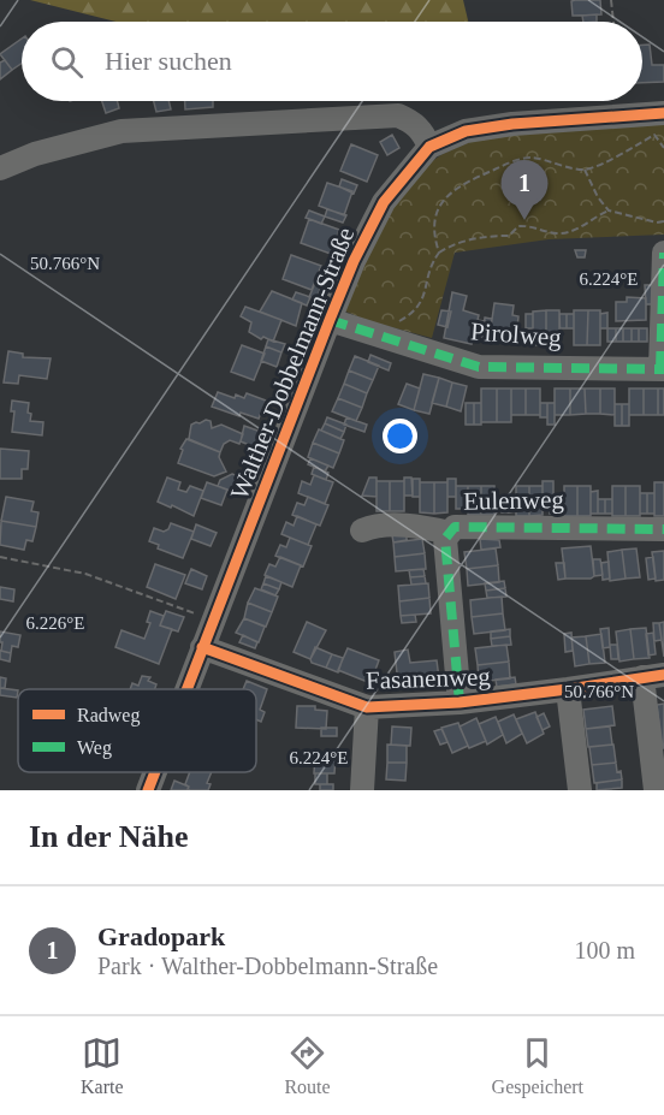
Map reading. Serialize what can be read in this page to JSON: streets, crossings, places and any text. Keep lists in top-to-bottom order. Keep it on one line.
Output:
{"streets":{"street":["Pirolweg","Walther-Dobbelmann-Straße","Eulenweg","Fasanenweg"]},"crossings":[["Pirolweg","Walther-Dobbelmann-Straße"],["Walther-Dobbelmann-Straße","Fasanenweg"],["Eulenweg","Fasanenweg"]],"legend":["Radweg","Weg"],"page":{"search":"Hier suchen","pins":"1","heading":"In der Nähe","list":[{"mark":"1","name":"Gradopark","note":"Park · Walther-Dobbelmann-Straße","value":"100 m"}],"nav":["Karte","Route","Gespeichert"]},"coordinates":["50.766°N","6.224°E","6.226°E"]}
